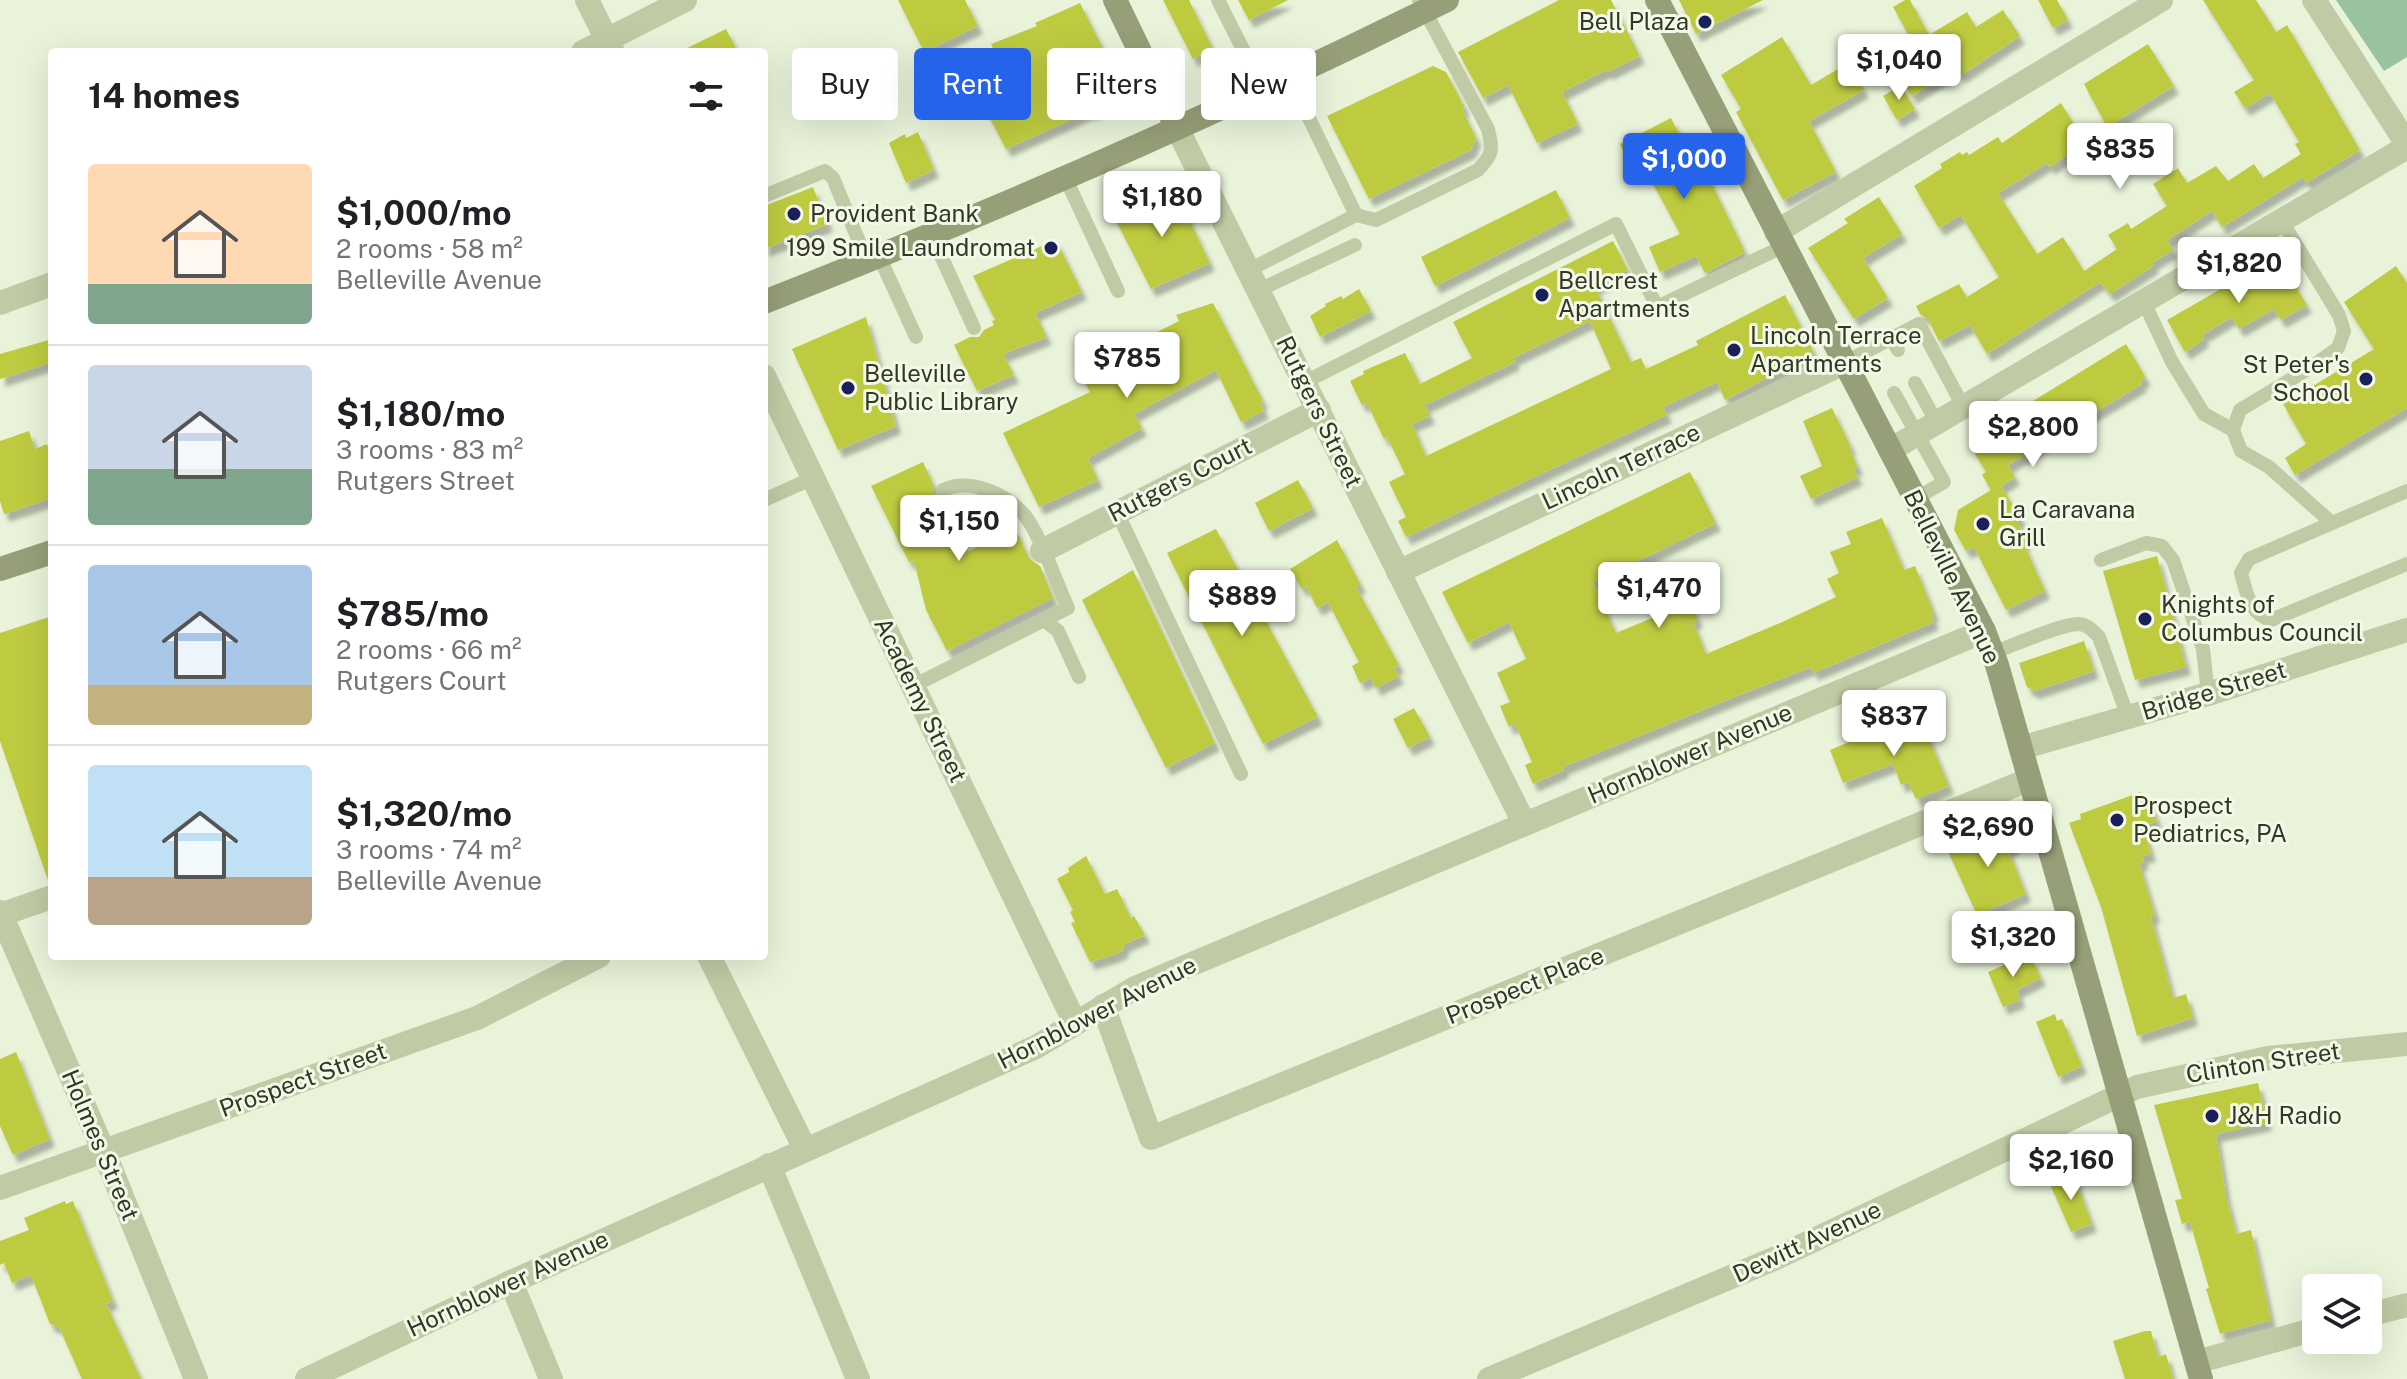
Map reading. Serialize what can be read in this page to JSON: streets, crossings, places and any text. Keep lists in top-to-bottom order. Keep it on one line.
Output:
{"streets":{"main road":["Rutgers Street","Belleville Avenue"],"street":["Lincoln Terrace","Rutgers Court","Bridge Street","Academy Street","Hornblower Avenue","Prospect Place","Clinton Street","Prospect Street","Holmes Street","Dewitt Avenue"]},"crossings":[["Rutgers Street","Lincoln Terrace"],["Rutgers Street","Rutgers Court"],["Rutgers Street","Hornblower Avenue"],["Lincoln Terrace","Belleville Avenue"],["Belleville Avenue","Bridge Street"],["Belleville Avenue","Hornblower Avenue"],["Belleville Avenue","Prospect Place"],["Belleville Avenue","Clinton Street"],["Belleville Avenue","Dewitt Avenue"],["Academy Street","Hornblower Avenue"],["Hornblower Avenue","Prospect Place"],["Clinton Street","Dewitt Avenue"],["Prospect Street","Holmes Street"]],"places":["Bell Plaza","Provident Bank","199 Smile Laundromat","Bellcrest Apartments","Lincoln Terrace Apartments","St Peter's School","Belleville Public Library","La Caravana Grill","Knights of Columbus Council","Prospect Pediatrics, PA","J&H Radio"],"page":{"price":["$1,040","$835","$1,000","$1,180","$1,820","$785","$2,800","$1,150","$1,470","$889","$837","$2,690","$1,320","$2,160"],"chip":["Buy","Rent","Filters","New"],"heading":"14 homes","list":[{"name":"$1,000/mo","note":"2 rooms · 58 m² · Belleville Avenue"},{"name":"$1,180/mo","note":"3 rooms · 83 m² · Rutgers Street"},{"name":"$785/mo","note":"2 rooms · 66 m² · Rutgers Court"},{"name":"$1,320/mo","note":"3 rooms · 74 m² · Belleville Avenue"}]}}
